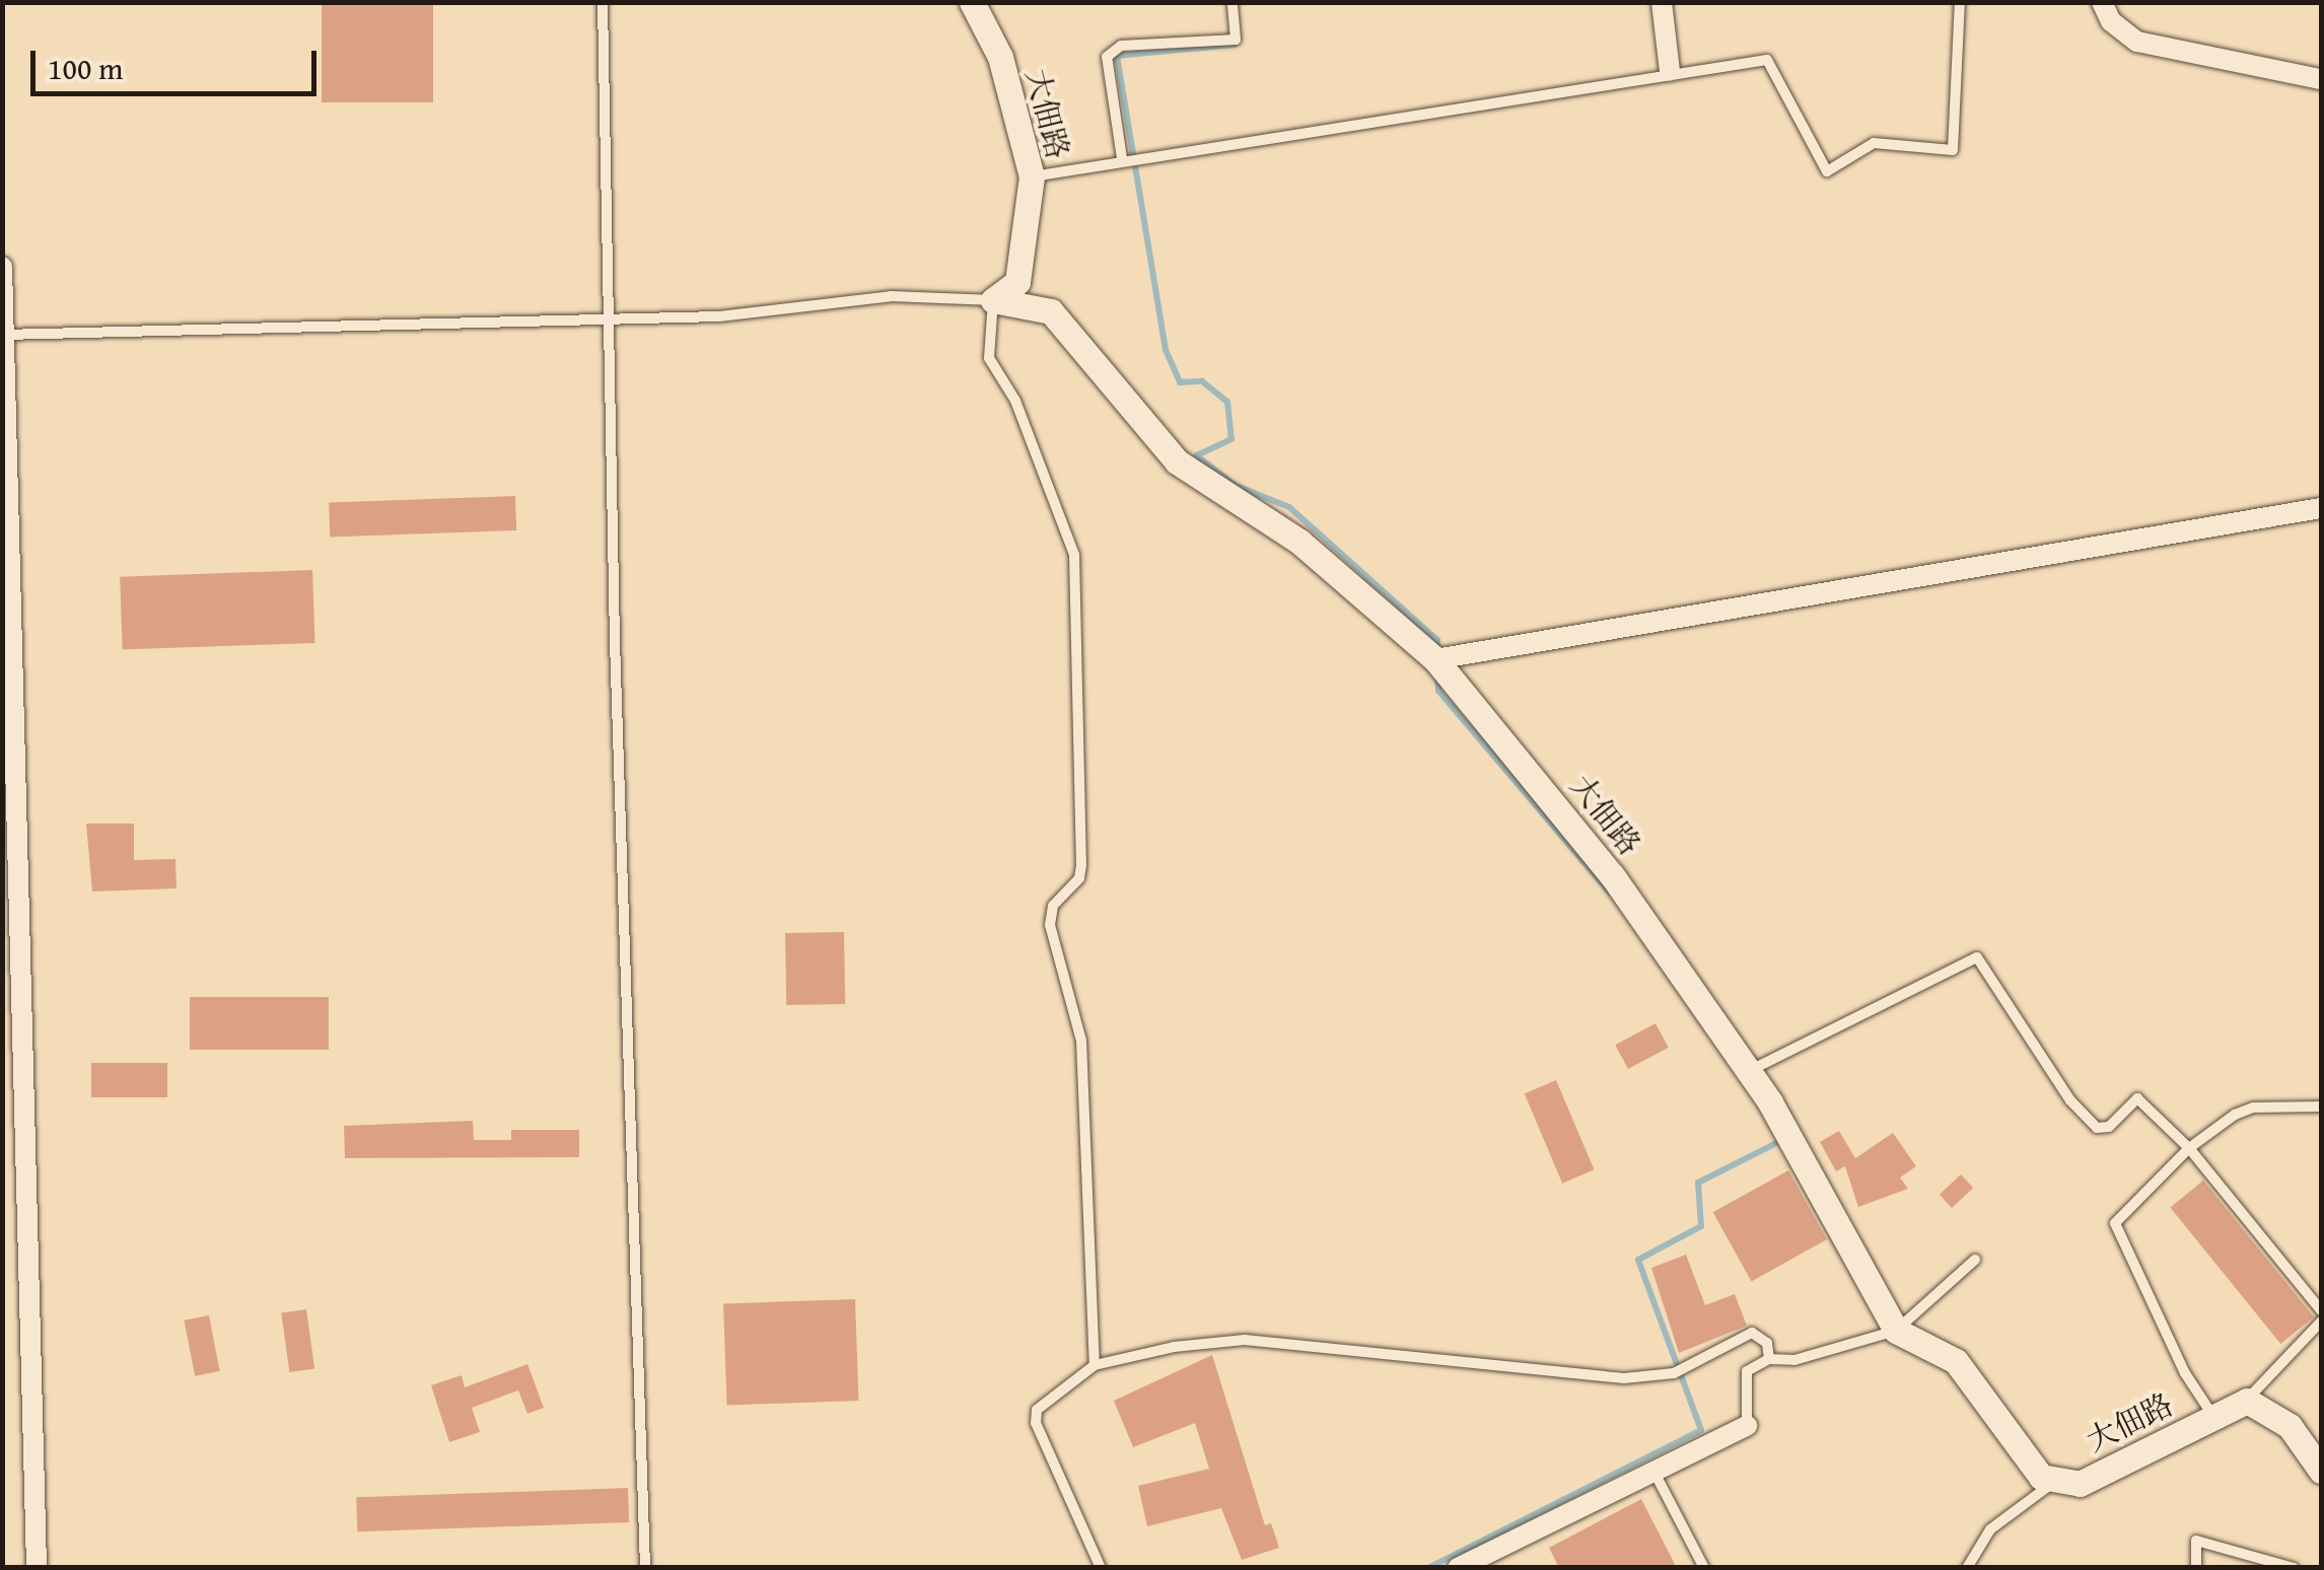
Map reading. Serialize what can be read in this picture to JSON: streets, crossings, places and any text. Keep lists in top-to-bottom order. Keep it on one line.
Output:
{"streets":{"street":["大佃路"]},"scale_bar":"100 m"}
